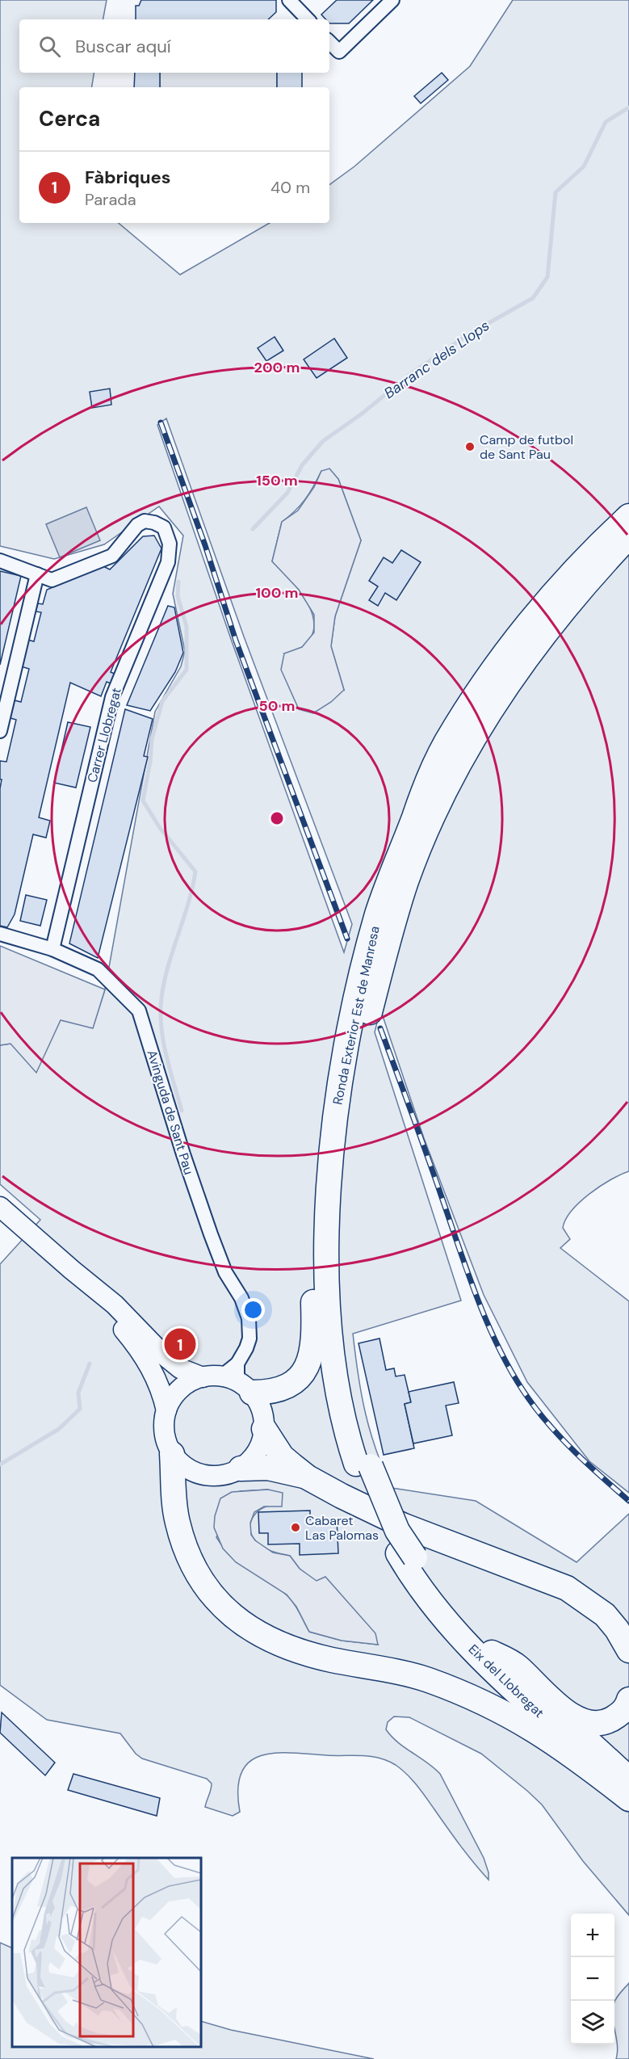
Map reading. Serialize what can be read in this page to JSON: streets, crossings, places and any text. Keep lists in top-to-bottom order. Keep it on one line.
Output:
{"streets":{"highway":["Ronda Exterior Est de Manresa","Eix del Llobregat"],"street":["Carrer Llobregat","Avinguda de Sant Pau"]},"crossings":[["Carrer Llobregat","Avinguda de Sant Pau"],["Ronda Exterior Est de Manresa","Eix del Llobregat"]],"water":["Barranc dels Llops"],"places":["Camp de futbol de Sant Pau","Cabaret Las Palomas"],"page":{"search":"Buscar aquí","heading":"Cerca","list":[{"mark":"1","name":"Fàbriques","note":"Parada","value":"40 m"}],"pins":"1","map_buttons":["+","−"]},"rings":["200 m","150 m","100 m","50 m"]}
